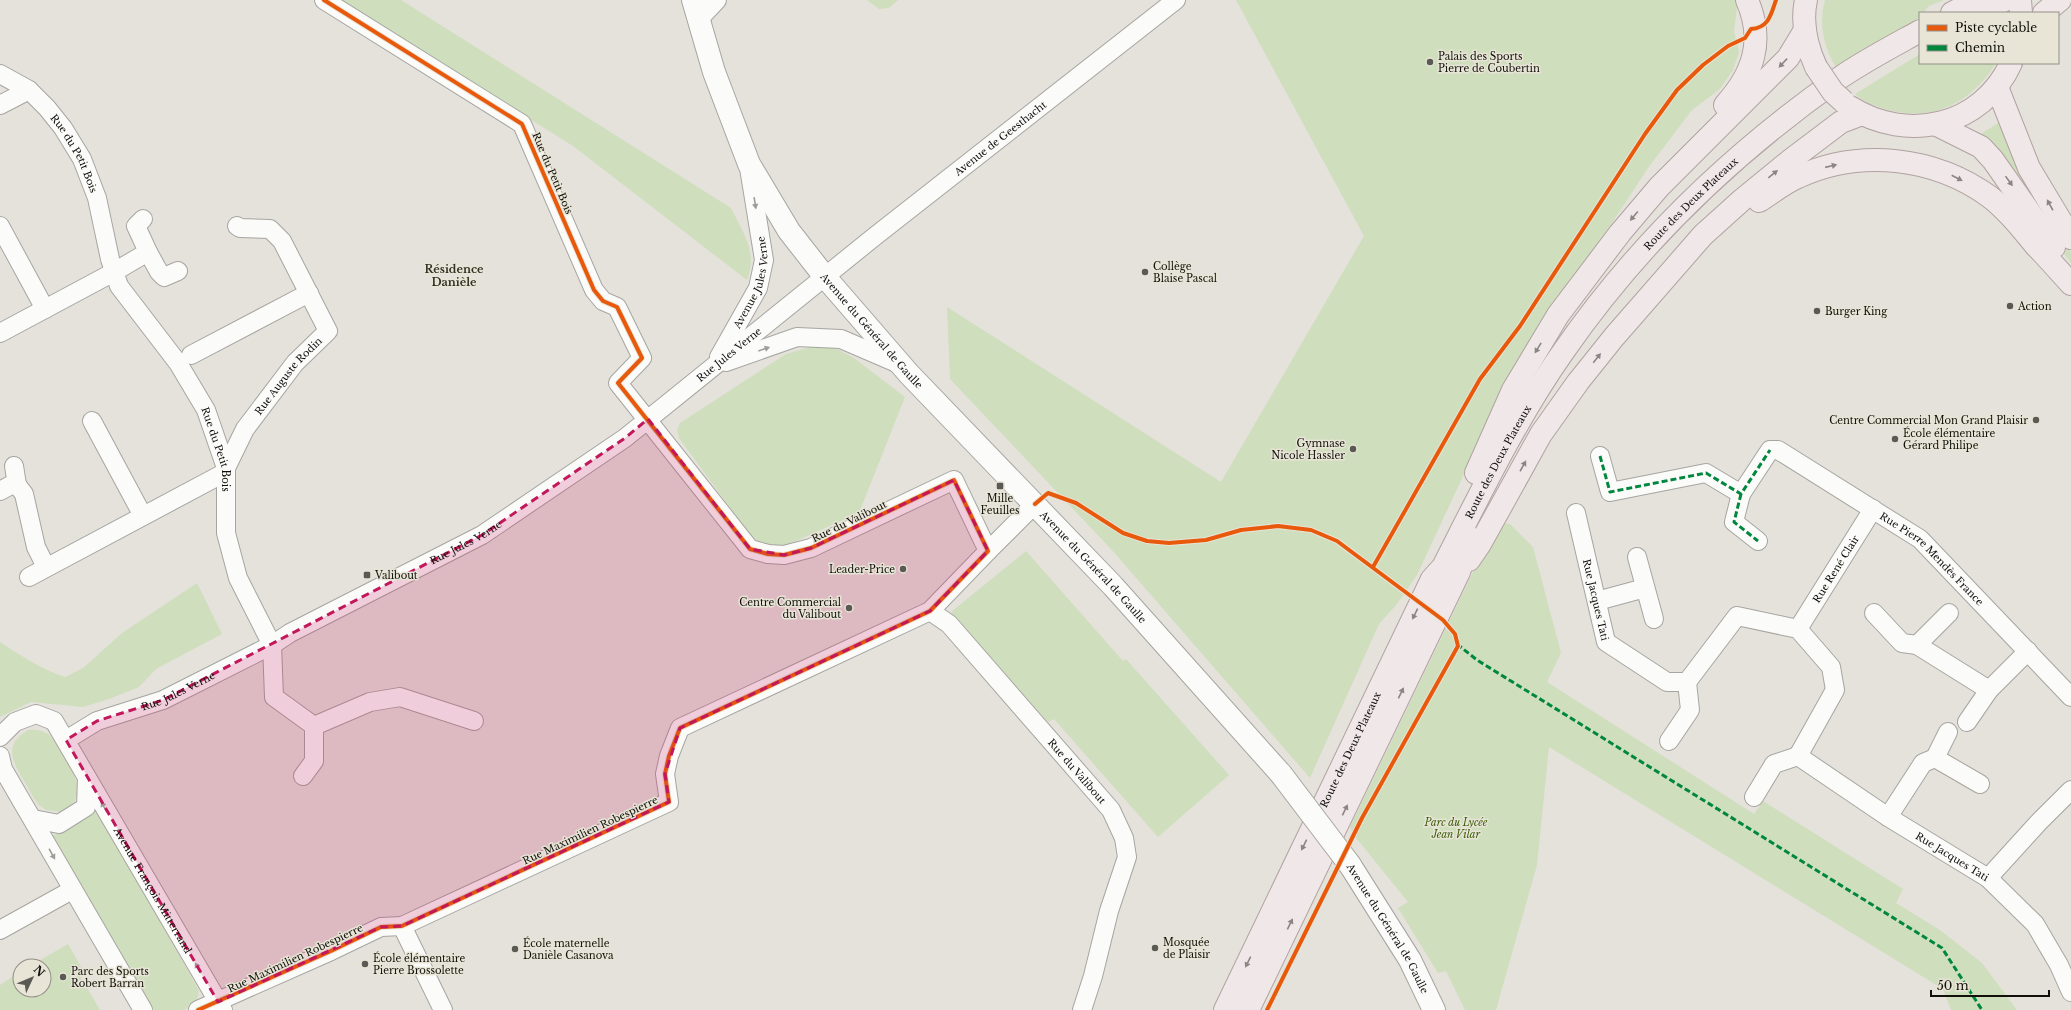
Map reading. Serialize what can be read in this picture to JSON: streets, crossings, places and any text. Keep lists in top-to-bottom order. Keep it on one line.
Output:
{"streets":{"main road":["Route des Deux Plateaux"],"street":["Avenue de Geesthacht","Rue du Petit Bois","Avenue Jules Verne","Avenue du Général de Gaulle","Rue Jules Verne","Rue Auguste Rodin","Rue du Valibout","Rue Pierre Mendès France","Rue René Clair","Rue Jacques Tati","Rue Maximilien Robespierre","Avenue François Mitterrand"]},"crossings":[["Avenue de Geesthacht","Avenue du Général de Gaulle"],["Avenue de Geesthacht","Rue Jules Verne"],["Rue du Petit Bois","Rue Jules Verne"],["Rue du Petit Bois","Rue Auguste Rodin"],["Rue du Petit Bois","Rue du Valibout"],["Avenue Jules Verne","Avenue du Général de Gaulle"],["Avenue Jules Verne","Rue Jules Verne"],["Avenue du Général de Gaulle","Rue Jules Verne"],["Rue Jules Verne","Rue du Valibout"],["Rue Jules Verne","Avenue François Mitterrand"],["Rue du Valibout","Rue Maximilien Robespierre"],["Rue Pierre Mendès France","Rue René Clair"],["Rue Maximilien Robespierre","Avenue François Mitterrand"]],"one_way":["Avenue Jules Verne"],"districts":["Résidence Danièle"],"parks":["Parc du Lycée Jean Vilar"],"places":{"other":["Palais des Sports Pierre de Coubertin","Collège Blaise Pascal","Action","Burger King","Centre Commercial Mon Grand Plaisir","École élémentaire Gérard Philipe","Gymnase Nicole Hassler","Leader-Price","Centre Commercial du Valibout","Mosquée de Plaisir","École maternelle Danièle Casanova","École élémentaire Pierre Brossolette","Parc des Sports Robert Barran"],"transit":["Mille Feuilles","Valibout"]},"legend":["Piste cyclable","Chemin"],"scale_bar":"50 m","north":"top right"}
